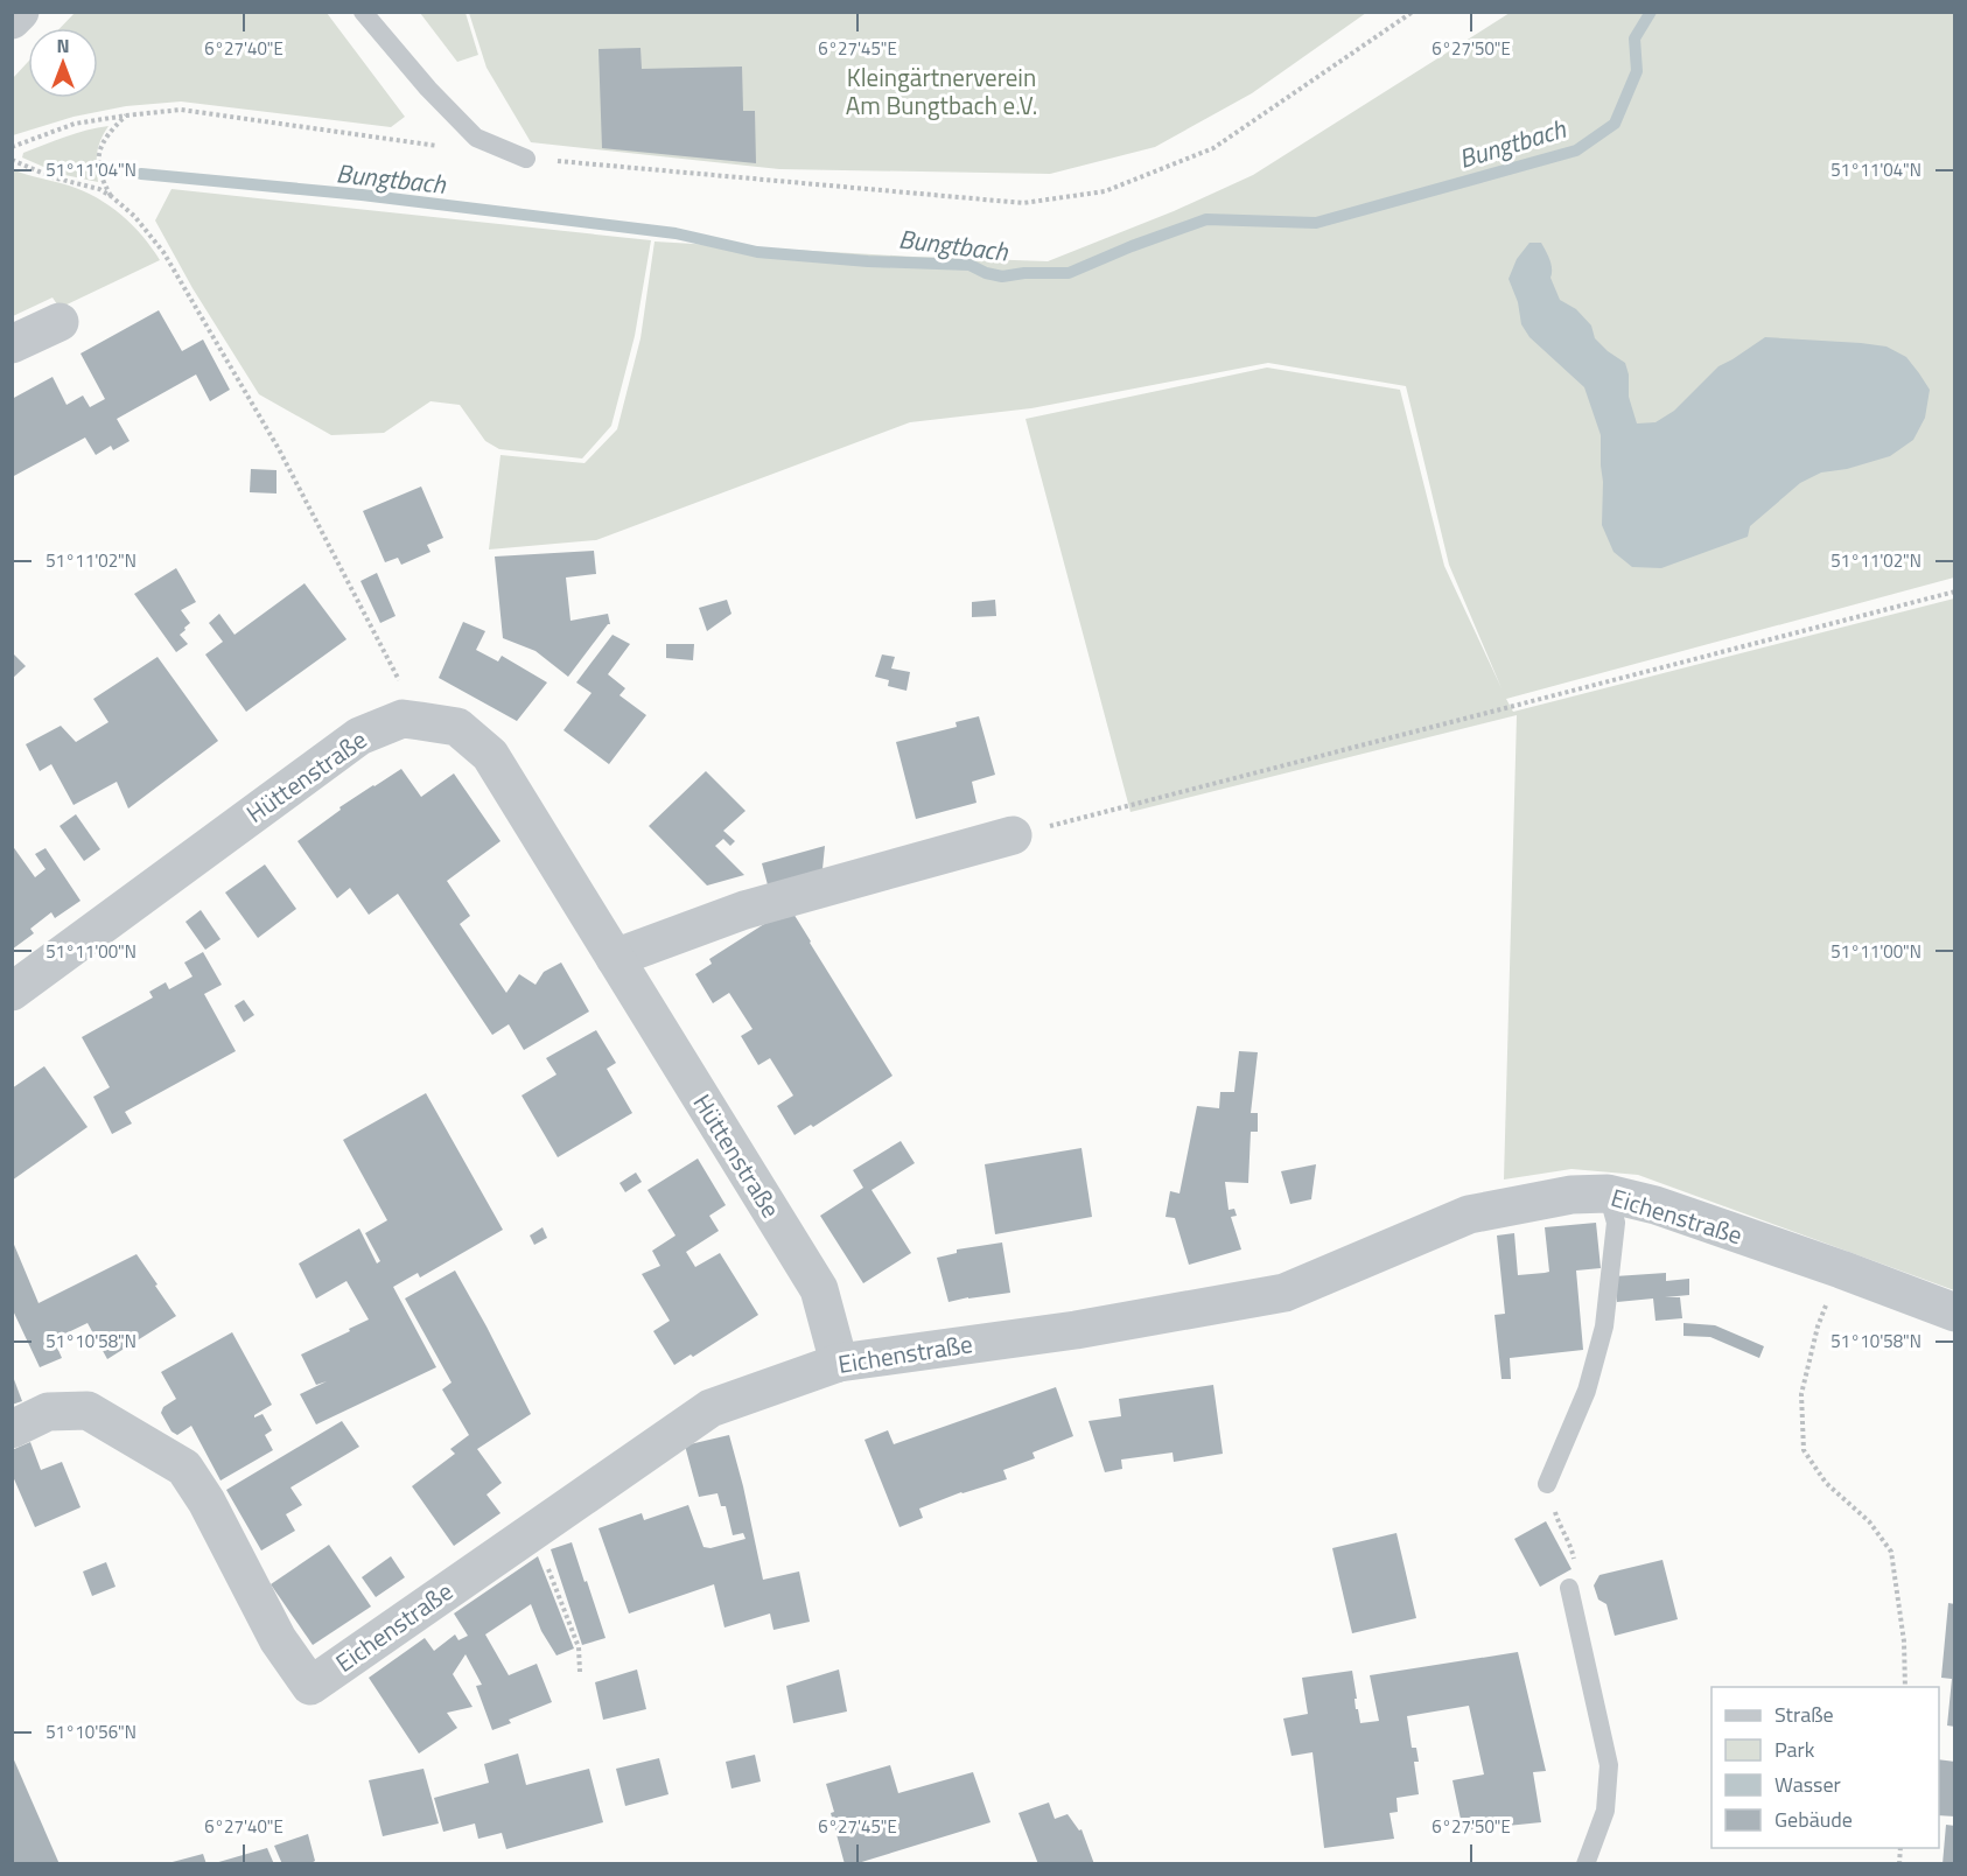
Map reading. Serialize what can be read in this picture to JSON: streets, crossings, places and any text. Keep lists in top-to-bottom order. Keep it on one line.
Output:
{"streets":{"street":["Hüttenstraße","Eichenstraße"]},"crossings":[["Hüttenstraße","Eichenstraße"]],"water":["Bungtbach"],"parks":["Kleingärtnerverein Am Bungtbach e.V."],"legend":["Straße","Park","Wasser","Gebäude"],"north":"top","coordinates":["6°27'40\"E","6°27'45\"E","6°27'50\"E","51°11'04\"N","51°11'02\"N","51°11'00\"N","51°10'58\"N","51°10'56\"N"]}
